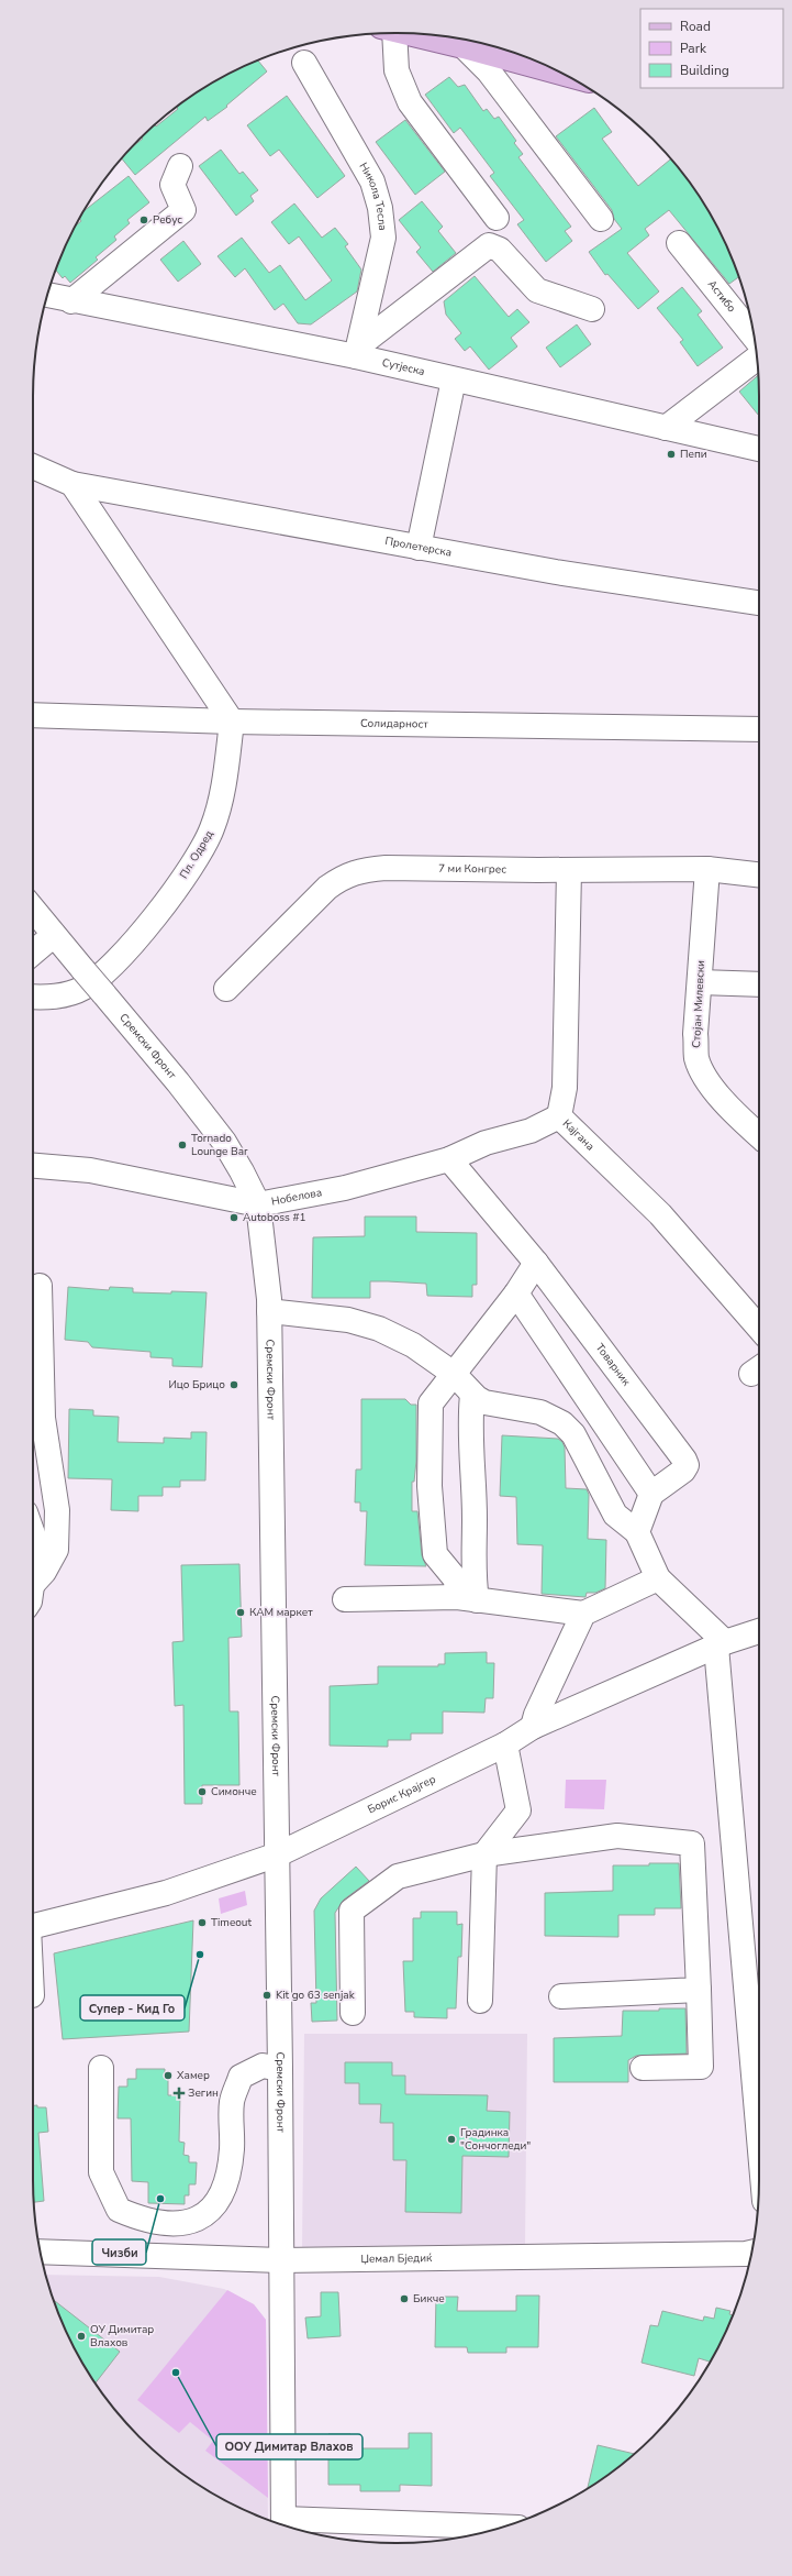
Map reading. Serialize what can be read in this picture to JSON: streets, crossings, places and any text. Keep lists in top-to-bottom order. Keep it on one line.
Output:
{"streets":{"street":["Никола Тесла","Астибо","Сутјеска","Пролетерска","Солидарност","Пл. Одред","7 ми Конгрес","Стојан Милевски","Сремски Фронт","Кајгана","Нобелова","Товарник","Борис Крајгер","Џемал Бједиќ"]},"crossings":[["Никола Тесла","Сутјеска"],["Солидарност","Пл. Одред"],["7 ми Конгрес","Стојан Милевски"],["7 ми Конгрес","Кајгана"],["Сремски Фронт","Нобелова"],["Сремски Фронт","Борис Крајгер"],["Сремски Фронт","Џемал Бједиќ"],["Кајгана","Нобелова"],["Нобелова","Товарник"]],"places":{"other":["Ребус","Пепи","Tornado Lounge Bar","Autoboss #1","Ицо Брицо","КАМ маркет","Симонче","Timeout","Супер - Кид Го","Kit go 63 senjak","Хамер","Градинка \"Сончогледи\"","Чизби","Бикче","ОУ Димитар Влахов","ООУ Димитар Влахов"],"health":["Зегин"]},"legend":["Road","Park","Building"]}
